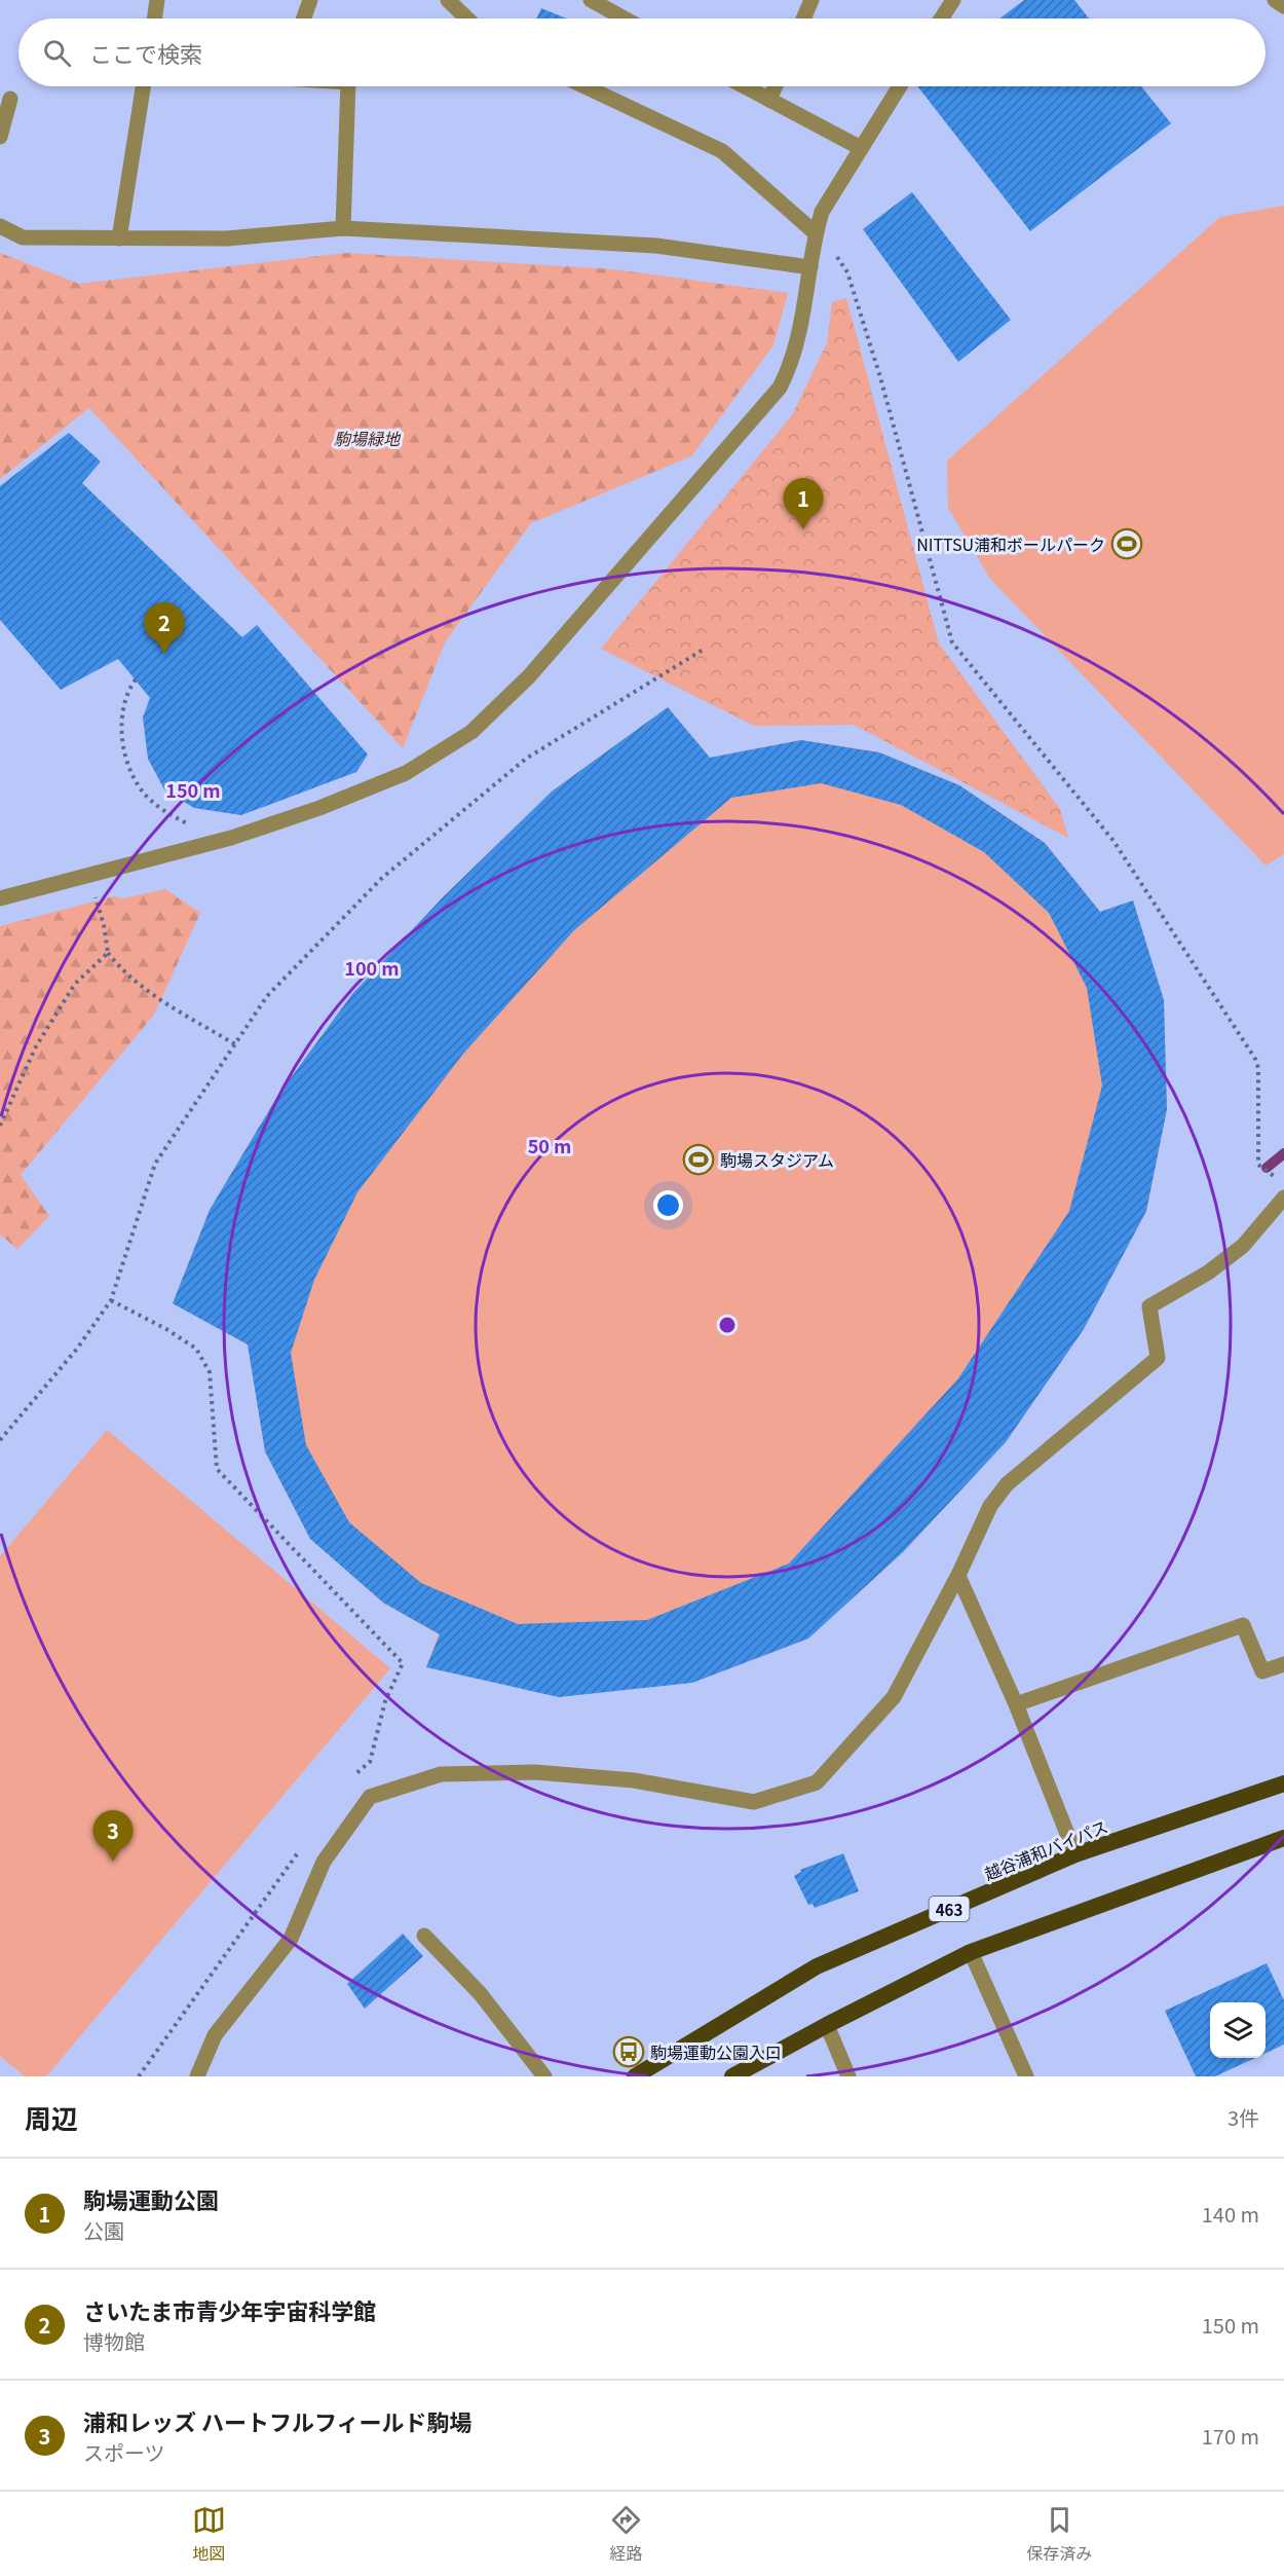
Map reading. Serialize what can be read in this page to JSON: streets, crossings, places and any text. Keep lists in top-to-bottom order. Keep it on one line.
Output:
{"streets":{"highway":["越谷浦和バイパス","463"]},"parks":["駒場緑地"],"places":{"sports":["NITTSU浦和ボールパーク","駒場スタジアム"],"bus stop":["駒場運動公園入口"]},"page":{"search":"ここで検索","pins":["1","2","3"],"heading":["周辺","3件"],"list":[{"mark":"1","name":"駒場運動公園","note":"公園","value":"140 m"},{"mark":"2","name":"さいたま市青少年宇宙科学館","note":"博物館","value":"150 m"},{"mark":"3","name":"浦和レッズ ハートフルフィールド駒場","note":"スポーツ","value":"170 m"}],"nav":["地図","経路","保存済み"]},"rings":["150 m","100 m","50 m"]}
